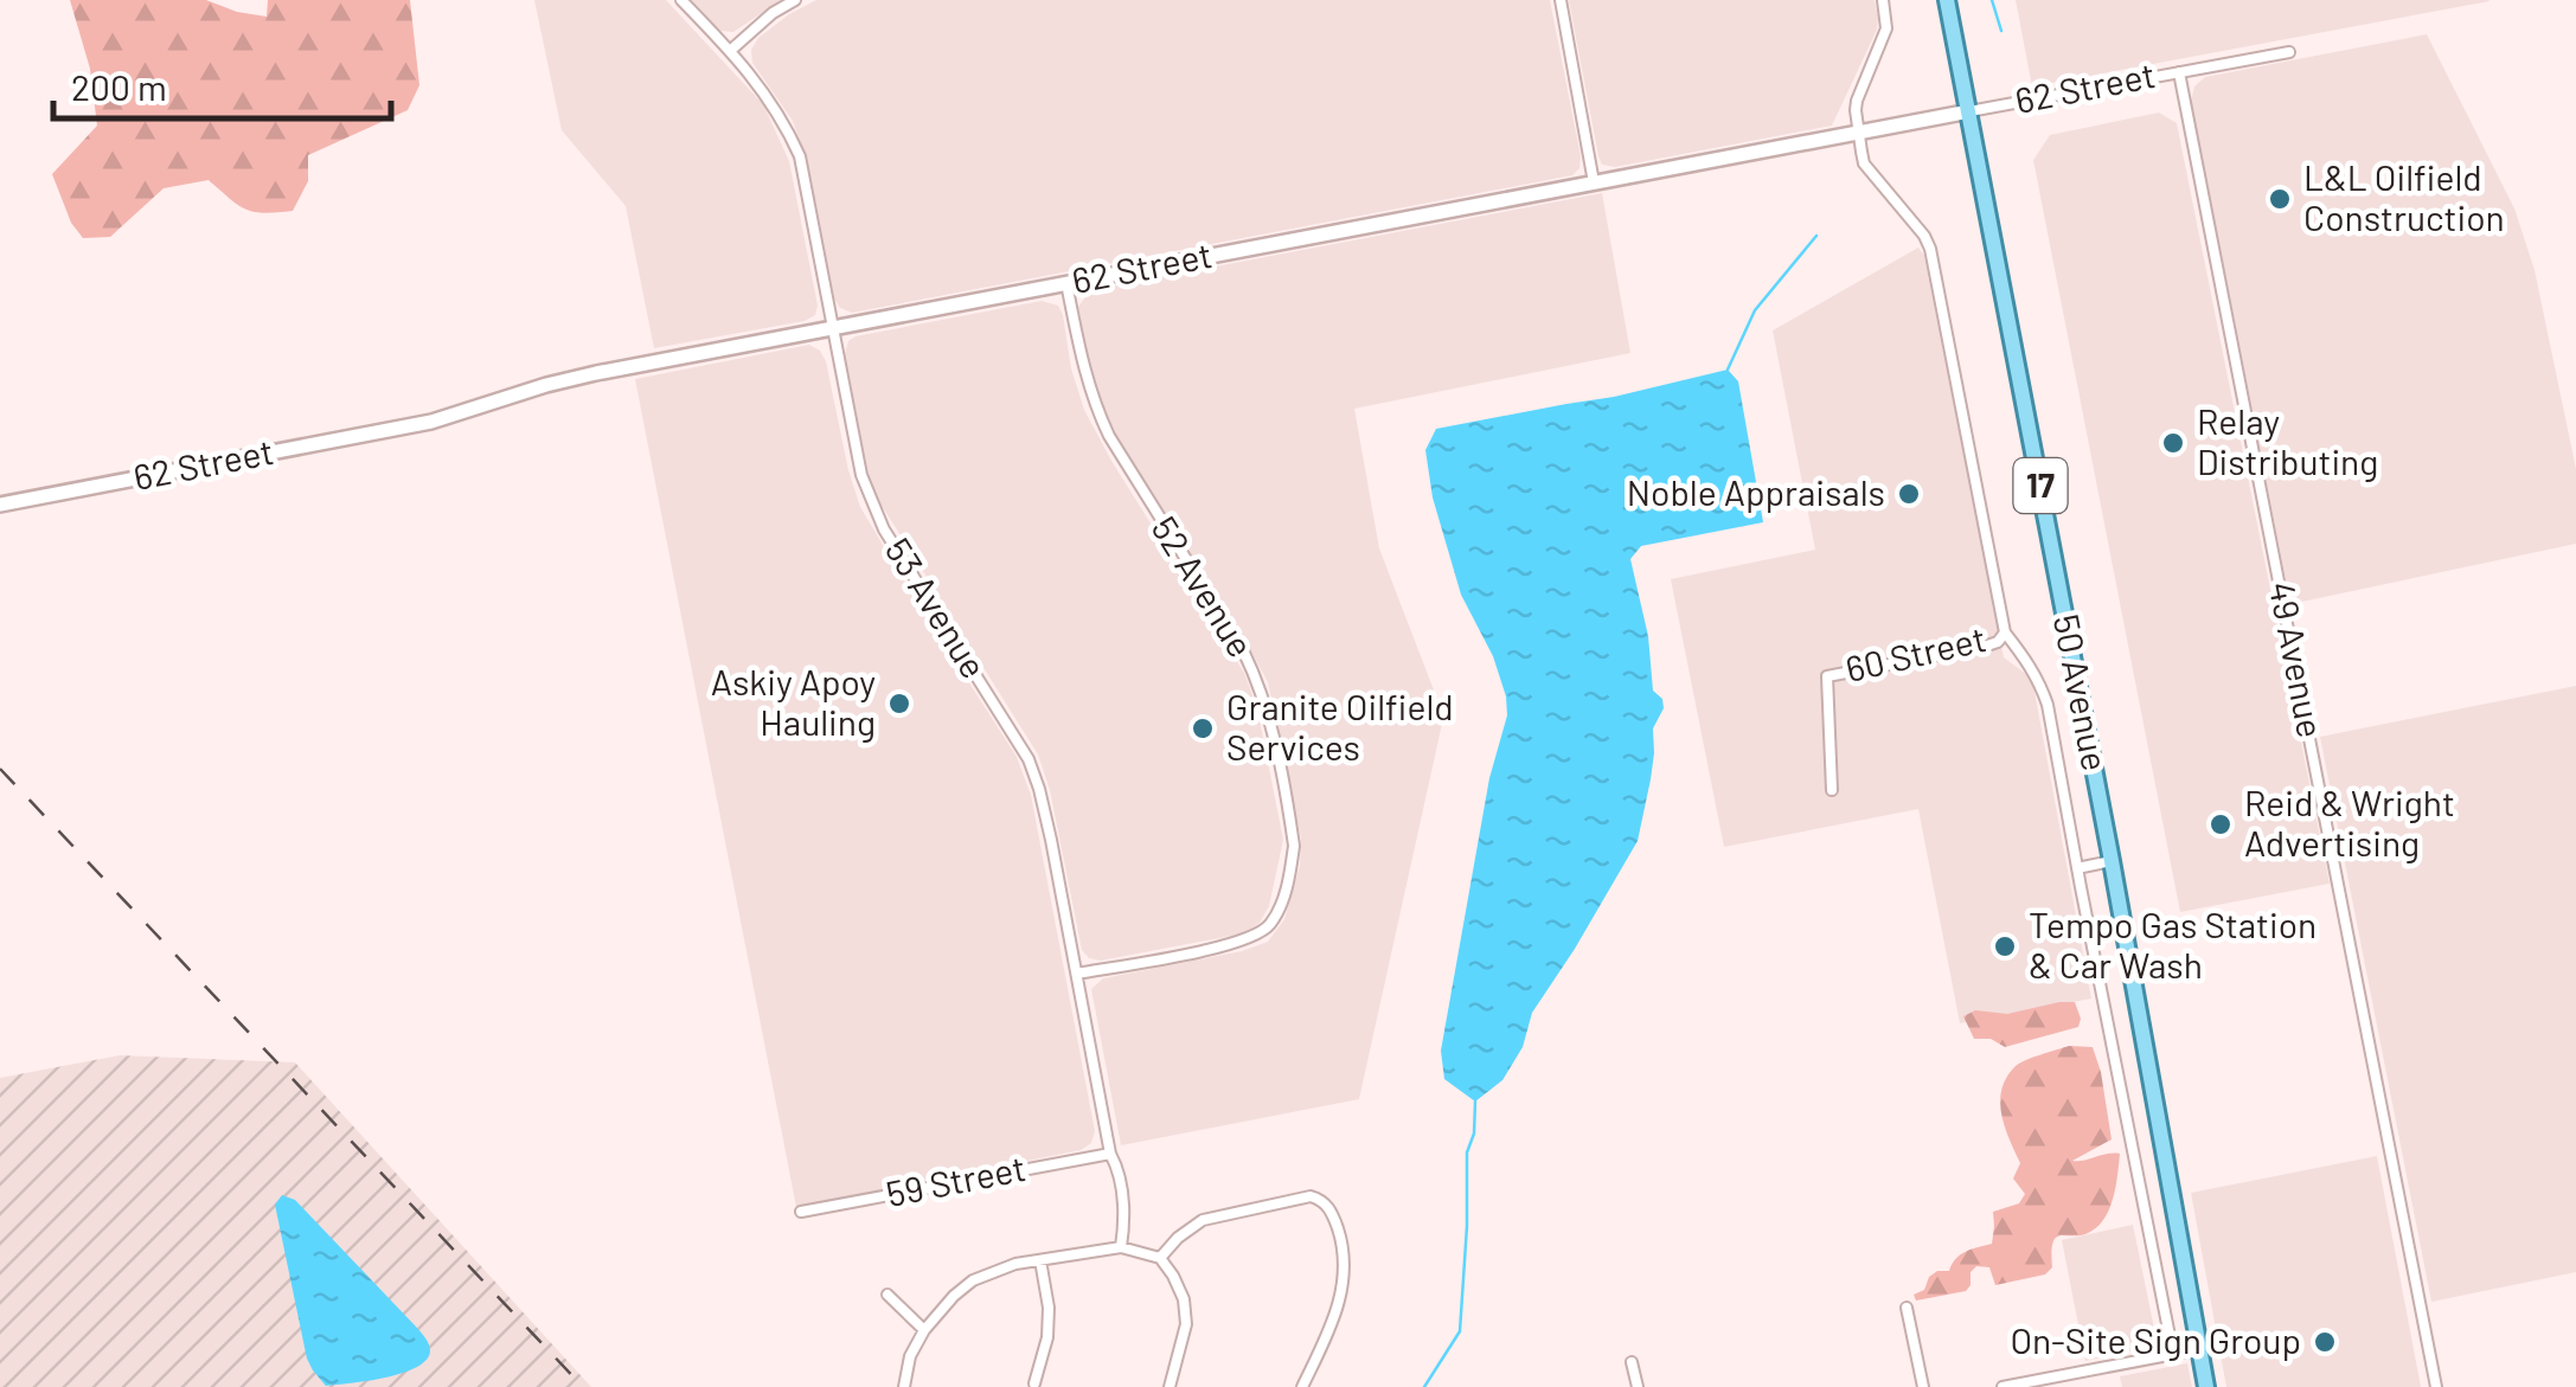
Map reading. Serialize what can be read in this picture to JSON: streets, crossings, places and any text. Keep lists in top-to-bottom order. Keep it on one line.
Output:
{"streets":{"main road":["62 Street","17","50 Avenue"],"street":["52 Avenue","53 Avenue","60 Street","49 Avenue","59 Street"]},"crossings":[["62 Street","52 Avenue"],["62 Street","53 Avenue"],["62 Street","49 Avenue"],["62 Street","50 Avenue"],["52 Avenue","53 Avenue"],["53 Avenue","59 Street"]],"places":["L&L Oilfield Construction","Relay Distributing","Noble Appraisals","Askiy Apoy Hauling","Granite Oilfield Services","Reid & Wright Advertising","Tempo Gas Station & Car Wash","On-Site Sign Group"],"scale_bar":"200 m"}
